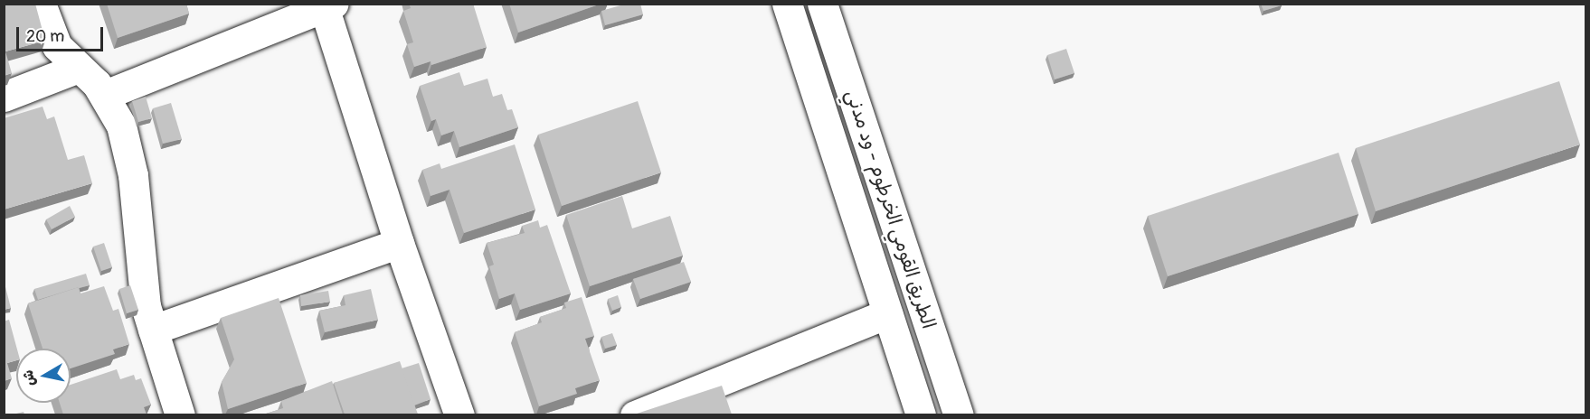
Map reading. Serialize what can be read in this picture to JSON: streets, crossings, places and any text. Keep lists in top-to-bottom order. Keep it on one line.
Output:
{"streets":{"main road":["الطريق القومي الخرطوم - ود مدني"]},"scale_bar":"20 m","north":"left"}
